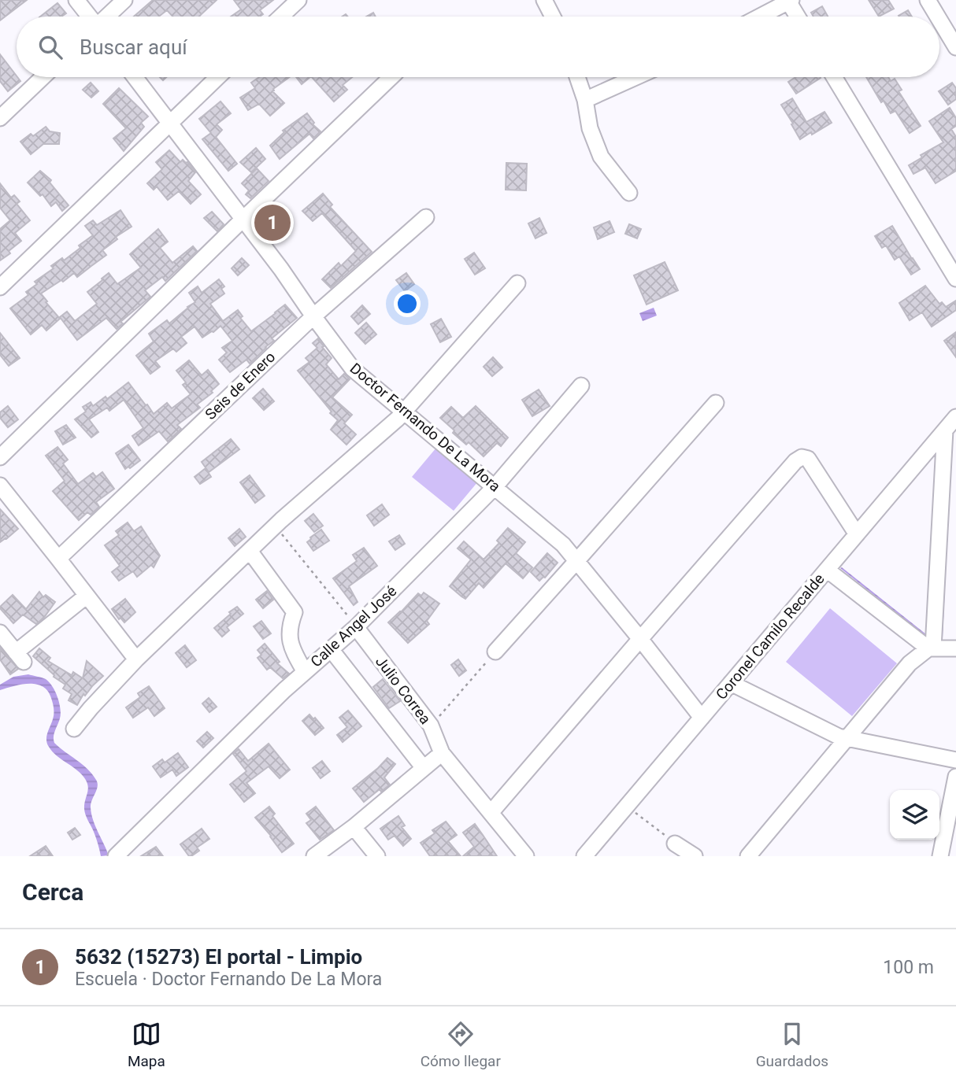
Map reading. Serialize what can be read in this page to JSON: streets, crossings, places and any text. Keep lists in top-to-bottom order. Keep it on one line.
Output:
{"streets":{"street":["Seis de Enero","Doctor Fernando De La Mora","Calle Angel José","Coronel Camilo Recalde","Julio Correa"]},"crossings":[["Seis de Enero","Doctor Fernando De La Mora"],["Doctor Fernando De La Mora","Calle Angel José"],["Doctor Fernando De La Mora","Coronel Camilo Recalde"],["Calle Angel José","Julio Correa"]],"page":{"search":"Buscar aquí","pins":"1","heading":"Cerca","list":[{"mark":"1","name":"5632 (15273) El portal - Limpio","note":"Escuela · Doctor Fernando De La Mora","value":"100 m"}],"nav":["Mapa","Cómo llegar","Guardados"]}}
